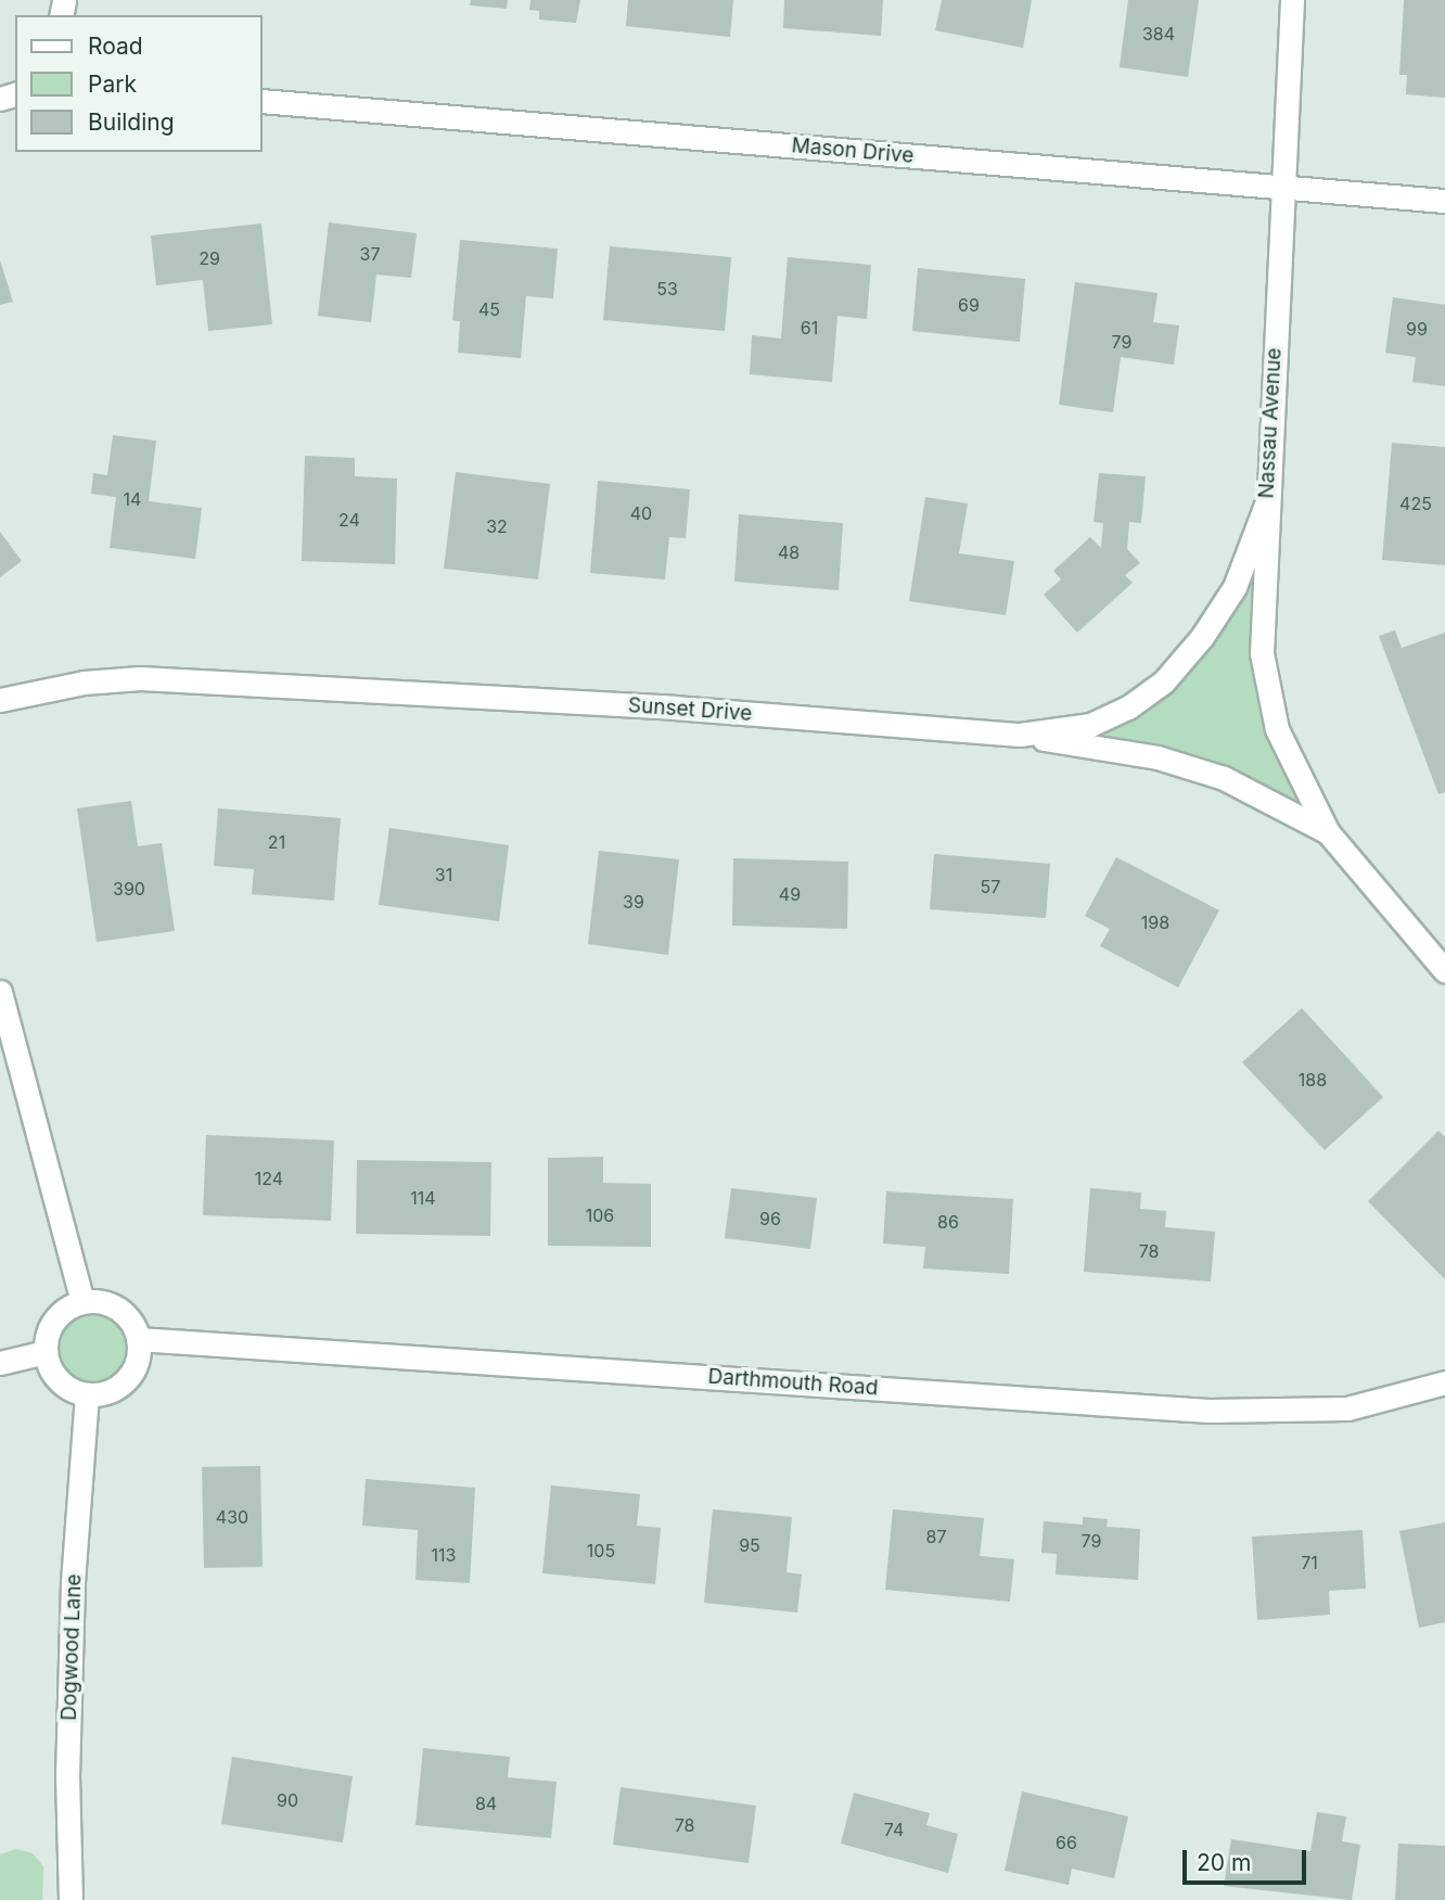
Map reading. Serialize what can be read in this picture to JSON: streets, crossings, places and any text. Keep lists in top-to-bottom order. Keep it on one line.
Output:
{"streets":{"street":["Mason Drive","Nassau Avenue","Sunset Drive","Darthmouth Road","Dogwood Lane"]},"crossings":[["Mason Drive","Nassau Avenue"],["Nassau Avenue","Sunset Drive"],["Darthmouth Road","Dogwood Lane"]],"house_numbers":["384","37","29","53","69","45","61","99","79","14","425","40","24","32","48","21","31","57","390","49","39","198","188","124","114","106","96","86","78","430","87","79","95","105","113","71","90","84","78","74","66"],"legend":["Road","Park","Building"],"scale_bar":"20 m"}
